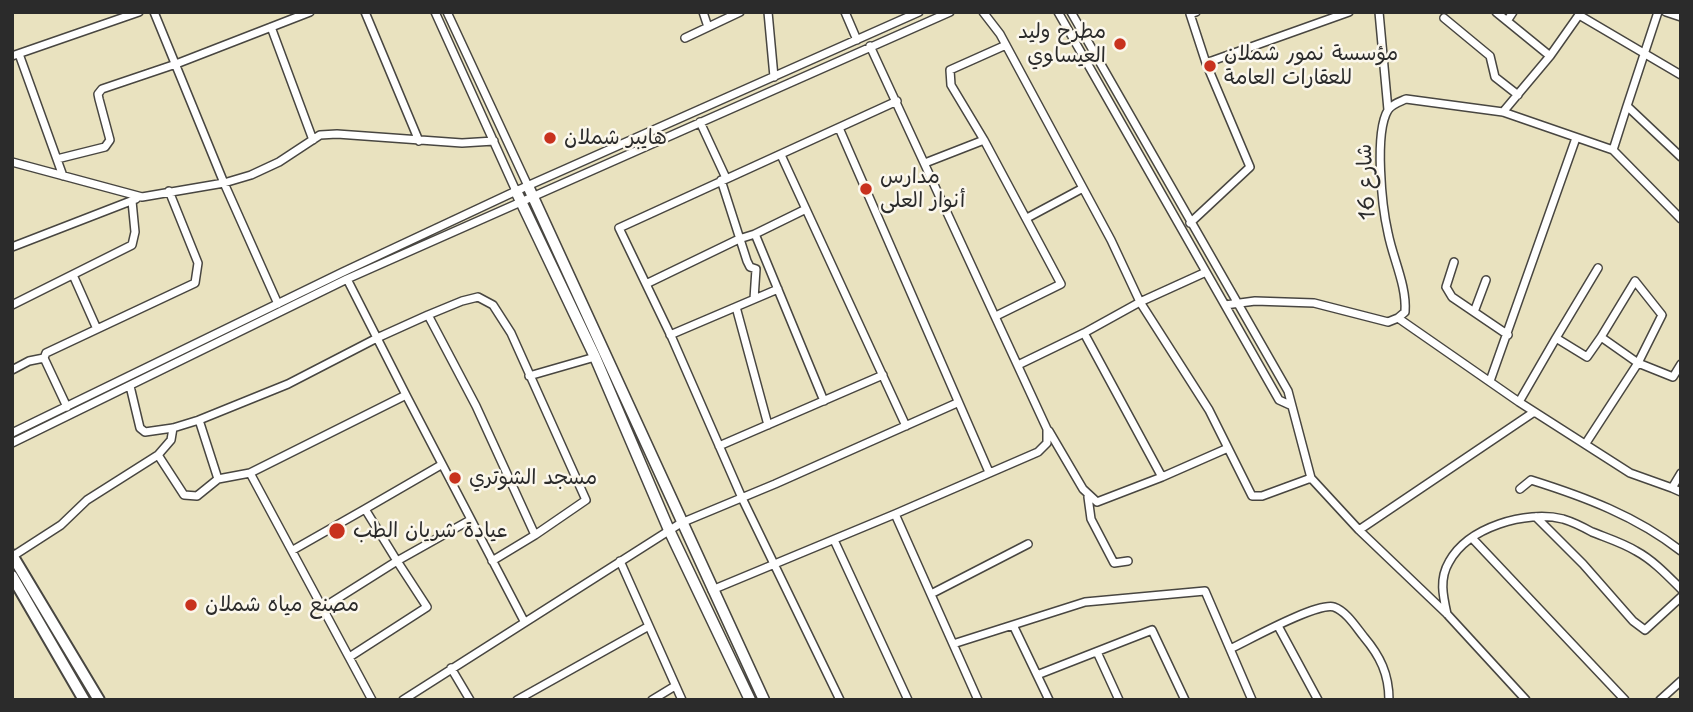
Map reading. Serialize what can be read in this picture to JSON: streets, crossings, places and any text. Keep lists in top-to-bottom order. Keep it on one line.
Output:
{"streets":{"street":["شارع 16"]},"places":["مطرح وليد العيساوي","مؤسسة نمور شملان للعقارات العامة","هايبر شملان","مدارس أنوار العلى","مسجد الشوتري","عيادة شريان الطب","مصنع مياه شملان"]}
